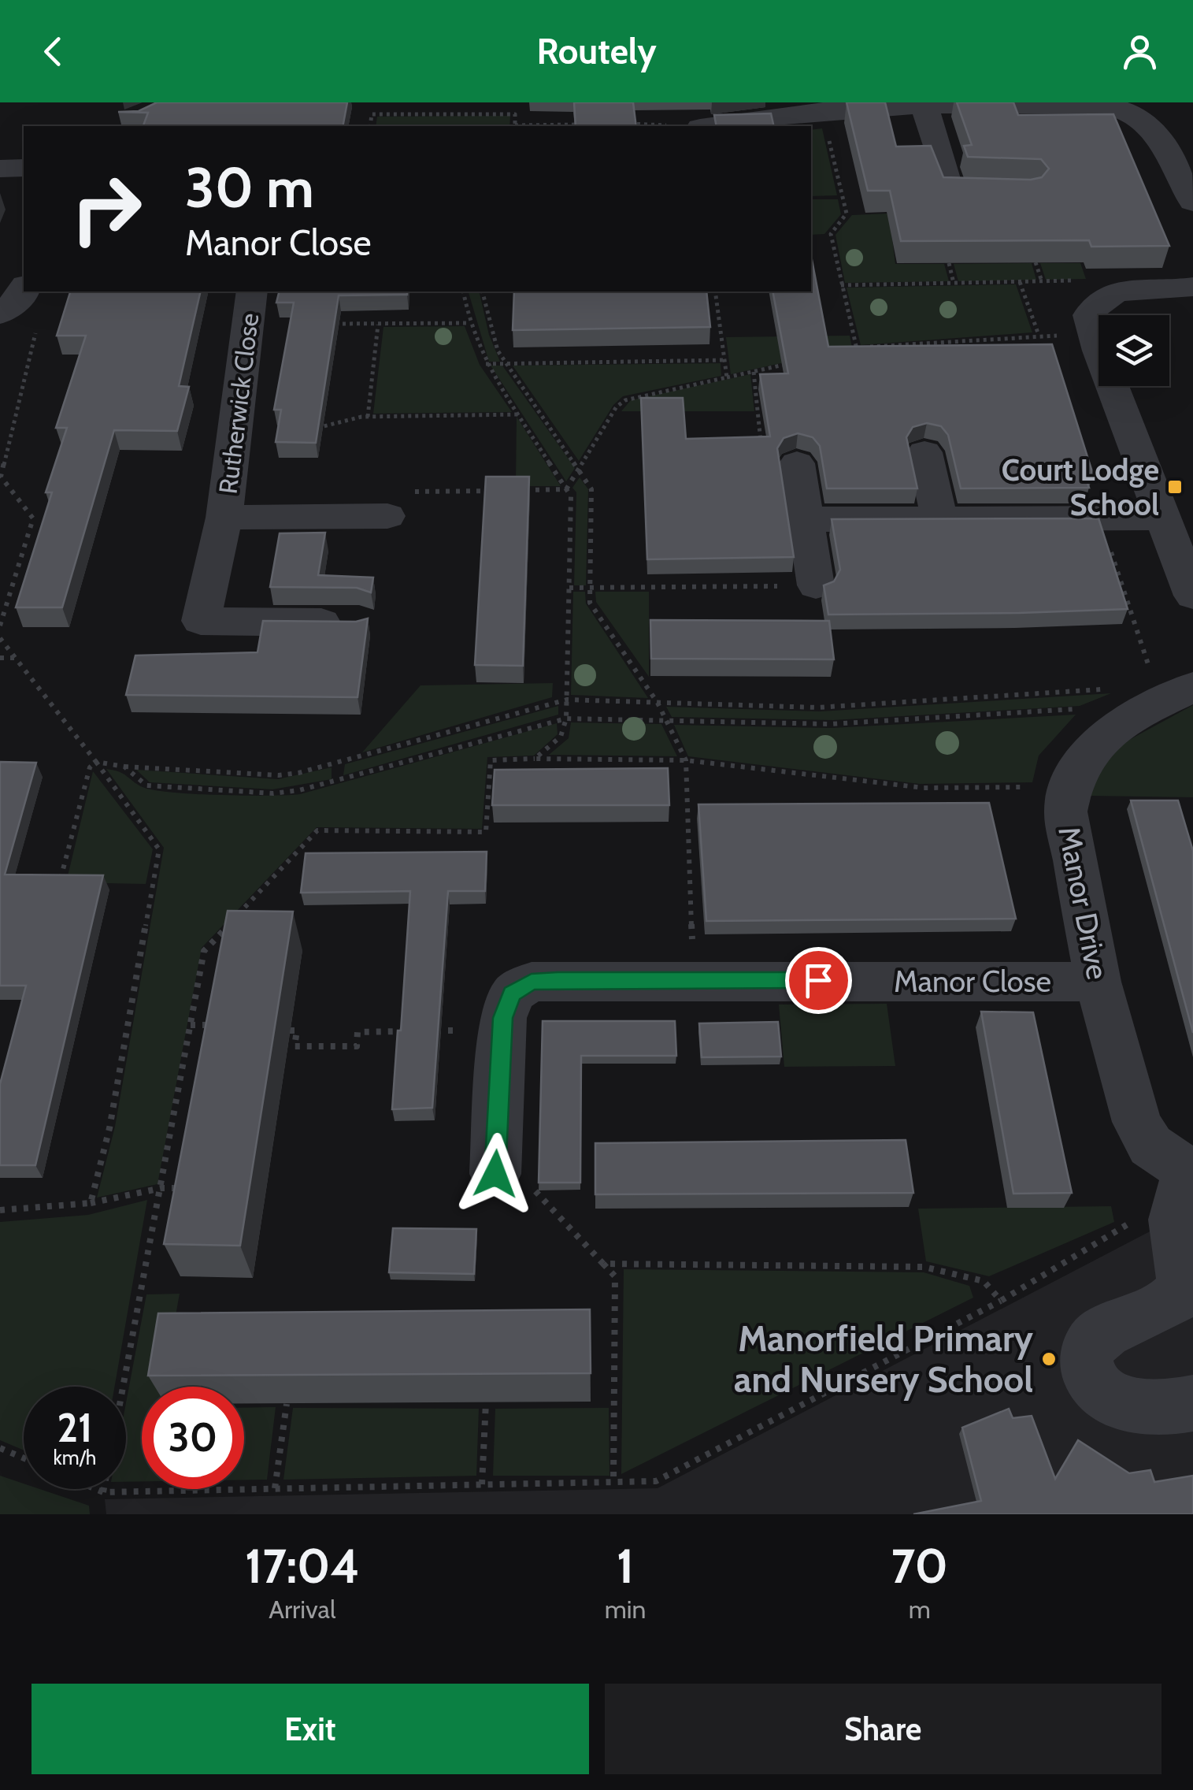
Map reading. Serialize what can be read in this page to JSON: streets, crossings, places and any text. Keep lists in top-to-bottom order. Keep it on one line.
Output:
{"streets":{"street":["Rutherwick Close","Manor Drive","Manor Close"]},"crossings":[["Manor Drive","Manor Close"]],"places":{"transit":["Court Lodge School"],"other":["Manorfield Primary and Nursery School"]},"page":{"header":"Routely","turn":["30 m","Manor Close"],"speed":"21 km/h","limit":"30","eta":["17:04","Arrival","1","min","70","m"],"buttons":["Exit","Share"]}}
